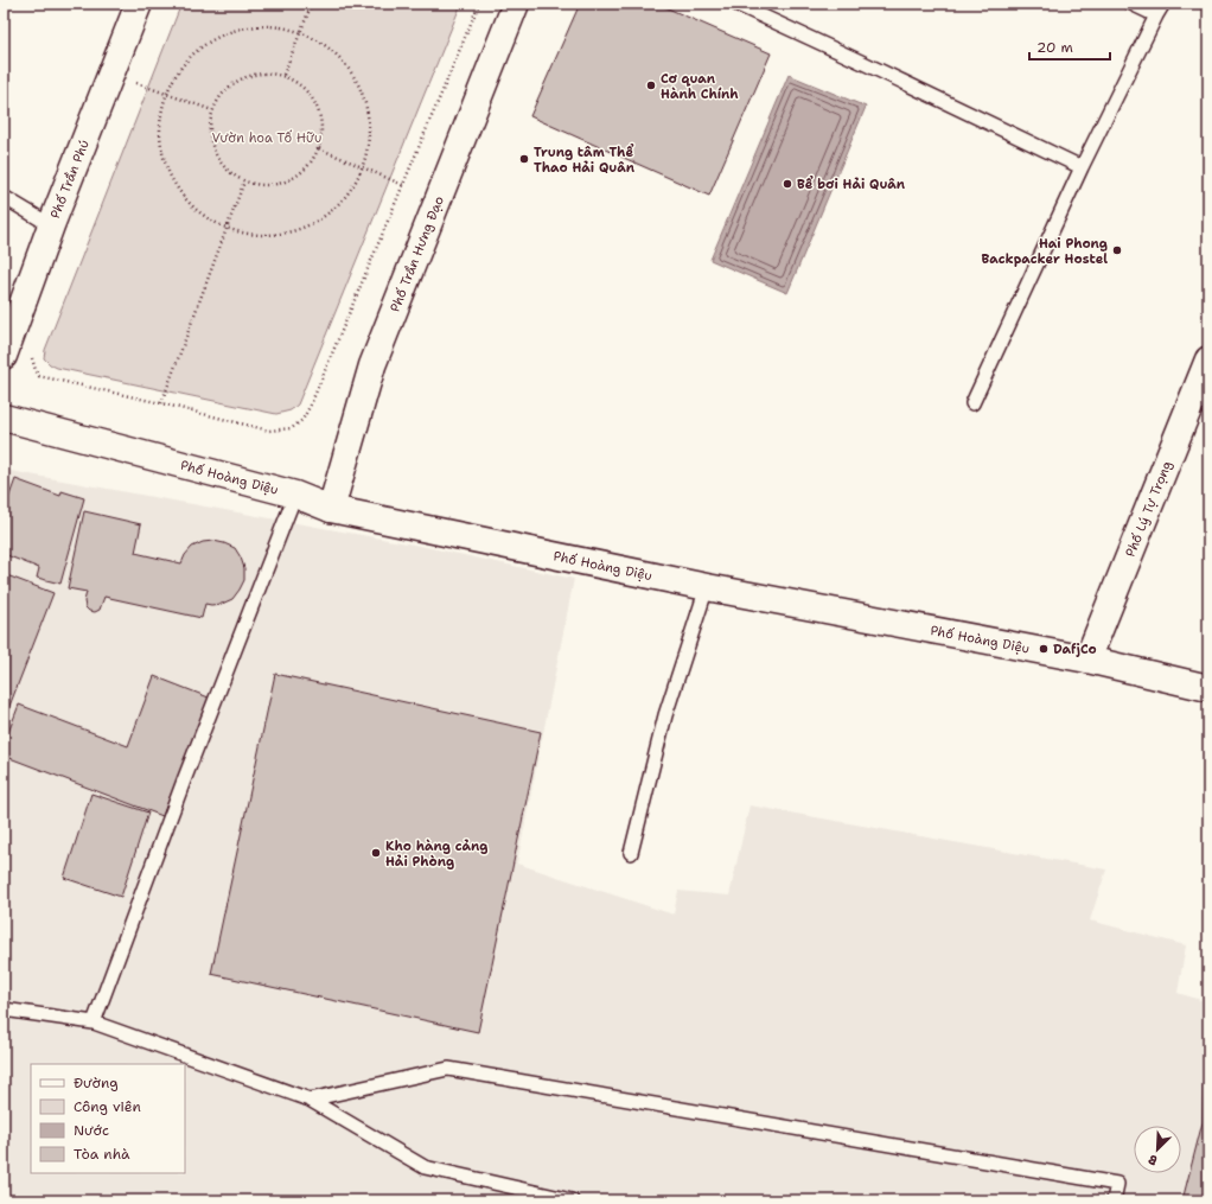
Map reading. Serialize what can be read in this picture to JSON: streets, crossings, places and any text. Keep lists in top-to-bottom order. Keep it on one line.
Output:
{"streets":{"main road":["Phố Trần Phú","Phố Trần Hưng Đạo","Phố Hoàng Diệu","Phố Lý Tự Trọng"]},"crossings":[["Phố Trần Hưng Đạo","Phố Hoàng Diệu"],["Phố Hoàng Diệu","Phố Lý Tự Trọng"]],"parks":["Vườn hoa Tố Hữu"],"places":["Cơ quan Hành Chính","Trung tâm Thể Thao Hải Quân","Bể bơi Hải Quân","Hai Phong Backpacker Hostel","DafjCo","Kho hàng cảng Hải Phòng"],"legend":["Đường","Công viên","Nước","Tòa nhà"],"scale_bar":"20 m","north":"bottom left"}
